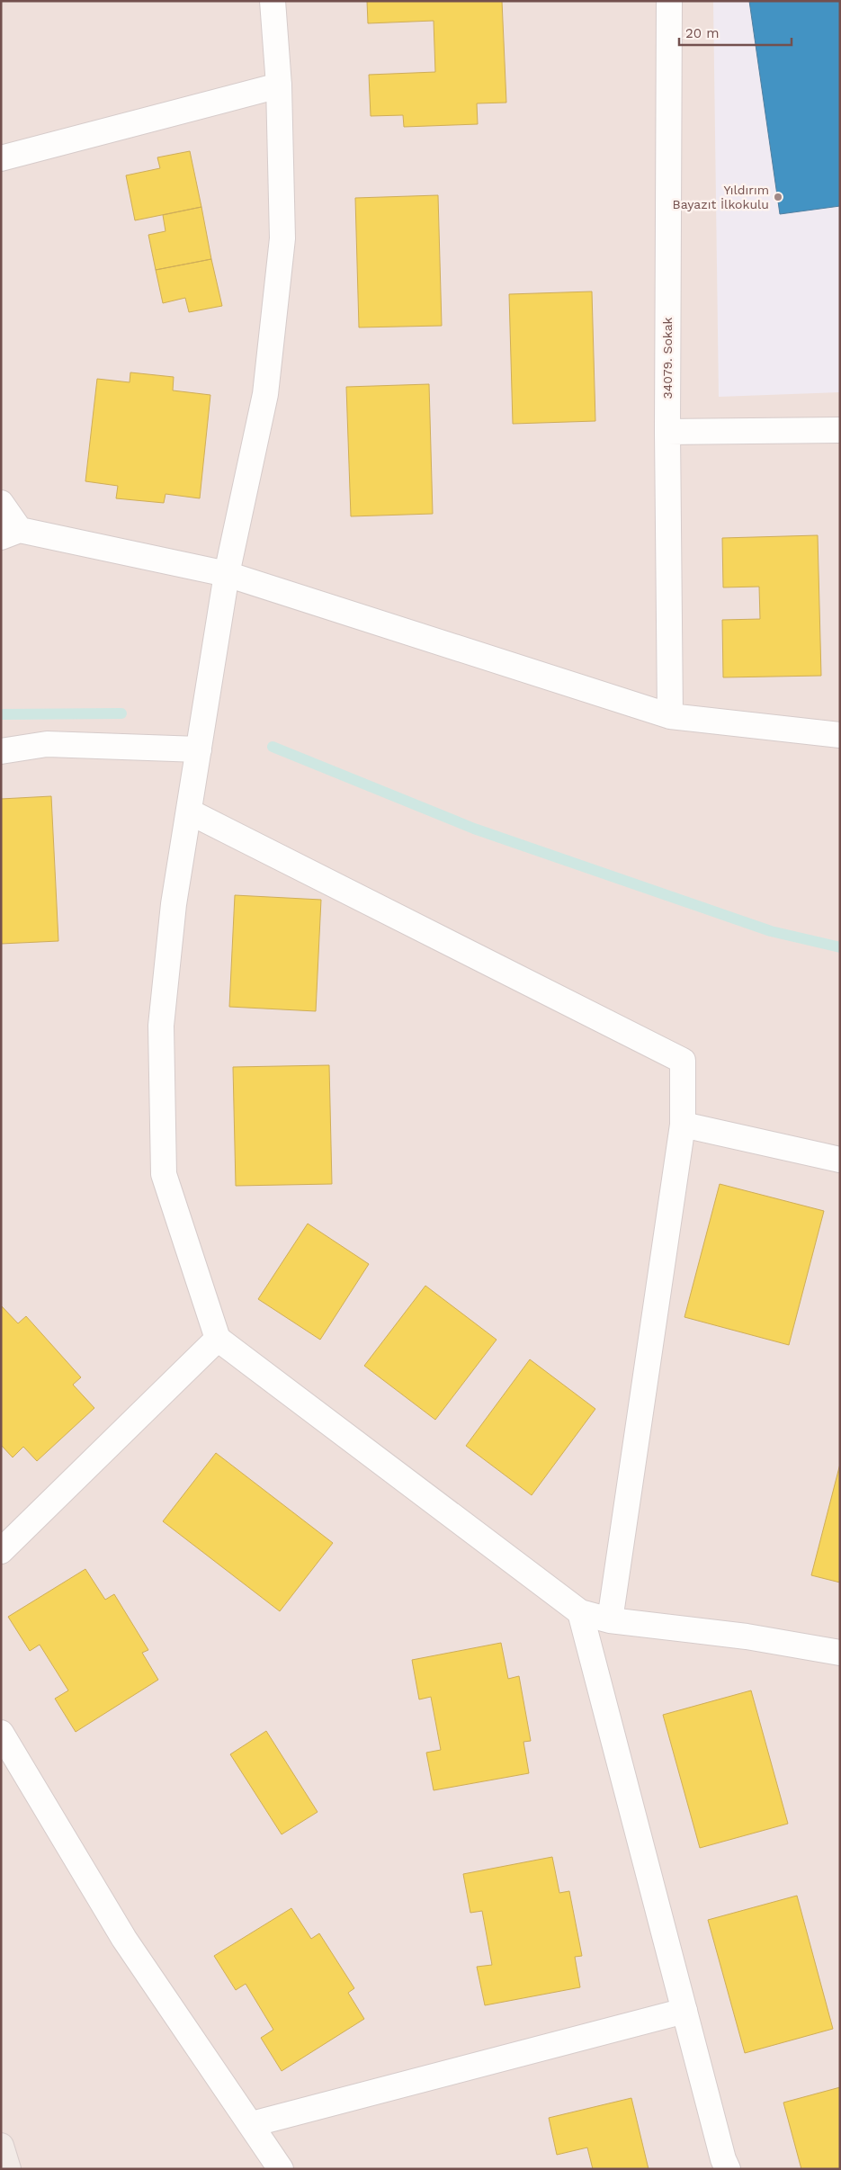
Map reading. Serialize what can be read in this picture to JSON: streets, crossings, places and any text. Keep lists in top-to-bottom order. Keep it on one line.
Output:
{"streets":{"street":["34079. Sokak"]},"places":["Yıldırım Bayazıt İlkokulu"],"scale_bar":"20 m"}
